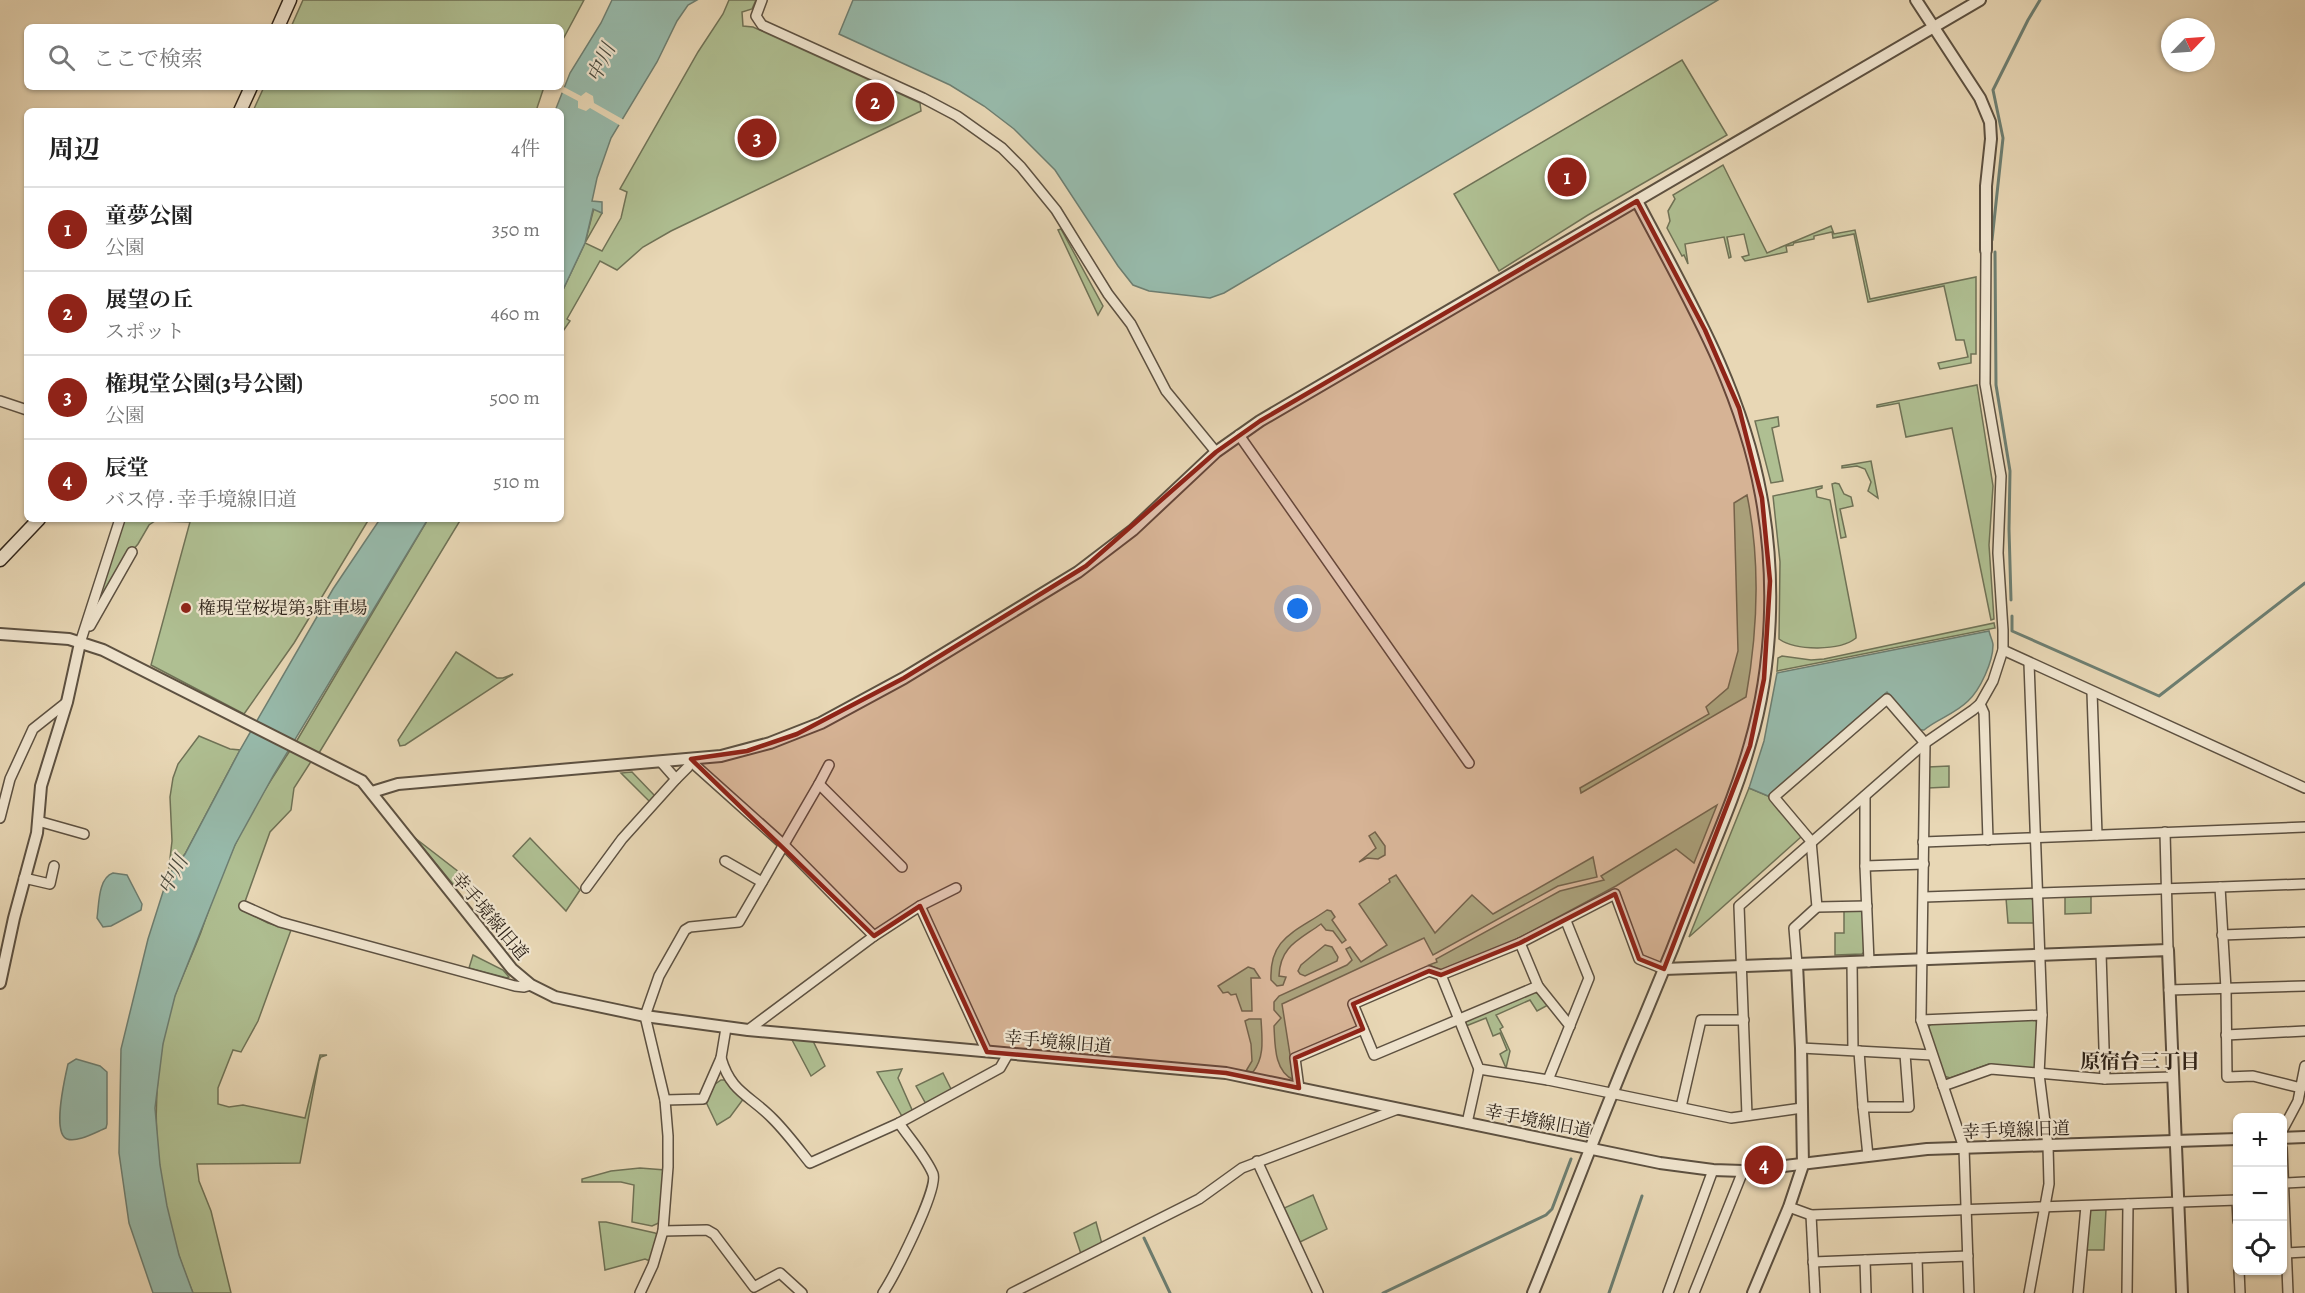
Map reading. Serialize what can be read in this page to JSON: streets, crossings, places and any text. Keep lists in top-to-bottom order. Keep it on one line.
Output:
{"streets":{"street":["幸手境線旧道"]},"districts":["原宿台三丁目"],"water":["中川"],"places":["権現堂桜堤第3駐車場"],"north":"top right","page":{"search":"ここで検索","pins":["2","3","1","4"],"heading":["周辺","4件"],"list":[{"mark":"1","name":"童夢公園","note":"公園","value":"350 m"},{"mark":"2","name":"展望の丘","note":"スポット","value":"460 m"},{"mark":"3","name":"権現堂公園(3号公園)","note":"公園","value":"500 m"},{"mark":"4","name":"辰堂","note":"バス停 · 幸手境線旧道","value":"510 m"}],"map_buttons":["+","−"]}}
